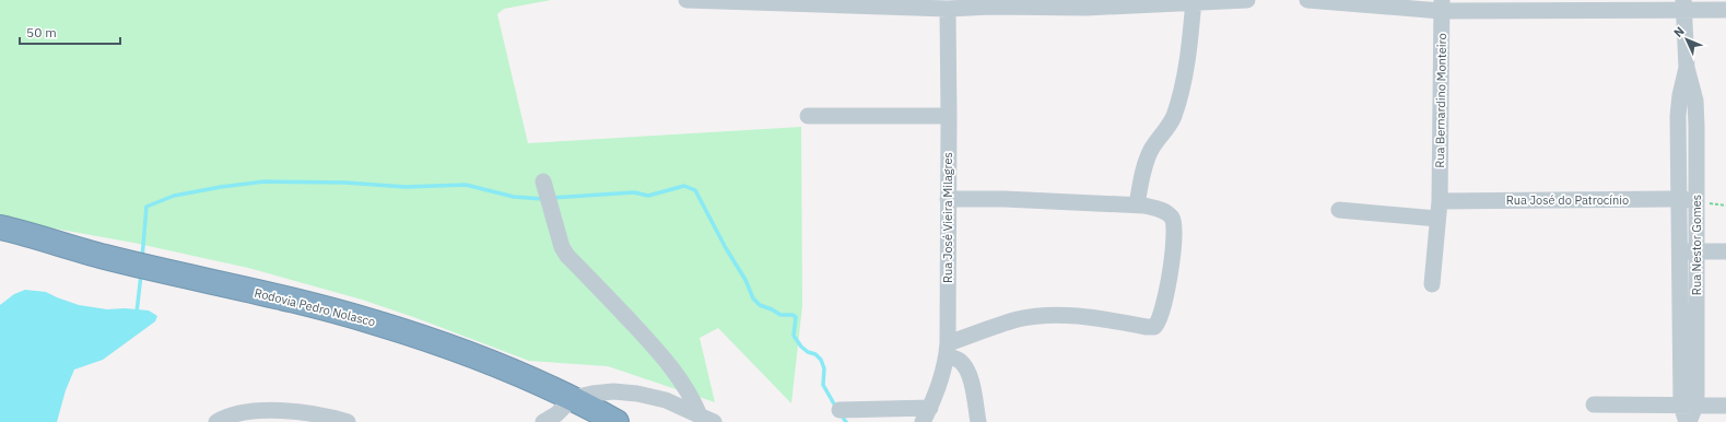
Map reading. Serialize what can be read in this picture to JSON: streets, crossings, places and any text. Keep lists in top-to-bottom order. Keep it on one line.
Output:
{"streets":{"highway":["Rodovia Pedro Nolasco"],"street":["Rua Bernardino Monteiro","Rua José do Patrocínio","Rua José Vieira Milagres","Rua Nestor Gomes"]},"crossings":[["Rua Bernardino Monteiro","Rua José do Patrocínio"],["Rua José do Patrocínio","Rua Nestor Gomes"]],"scale_bar":"50 m","north":"top left"}
